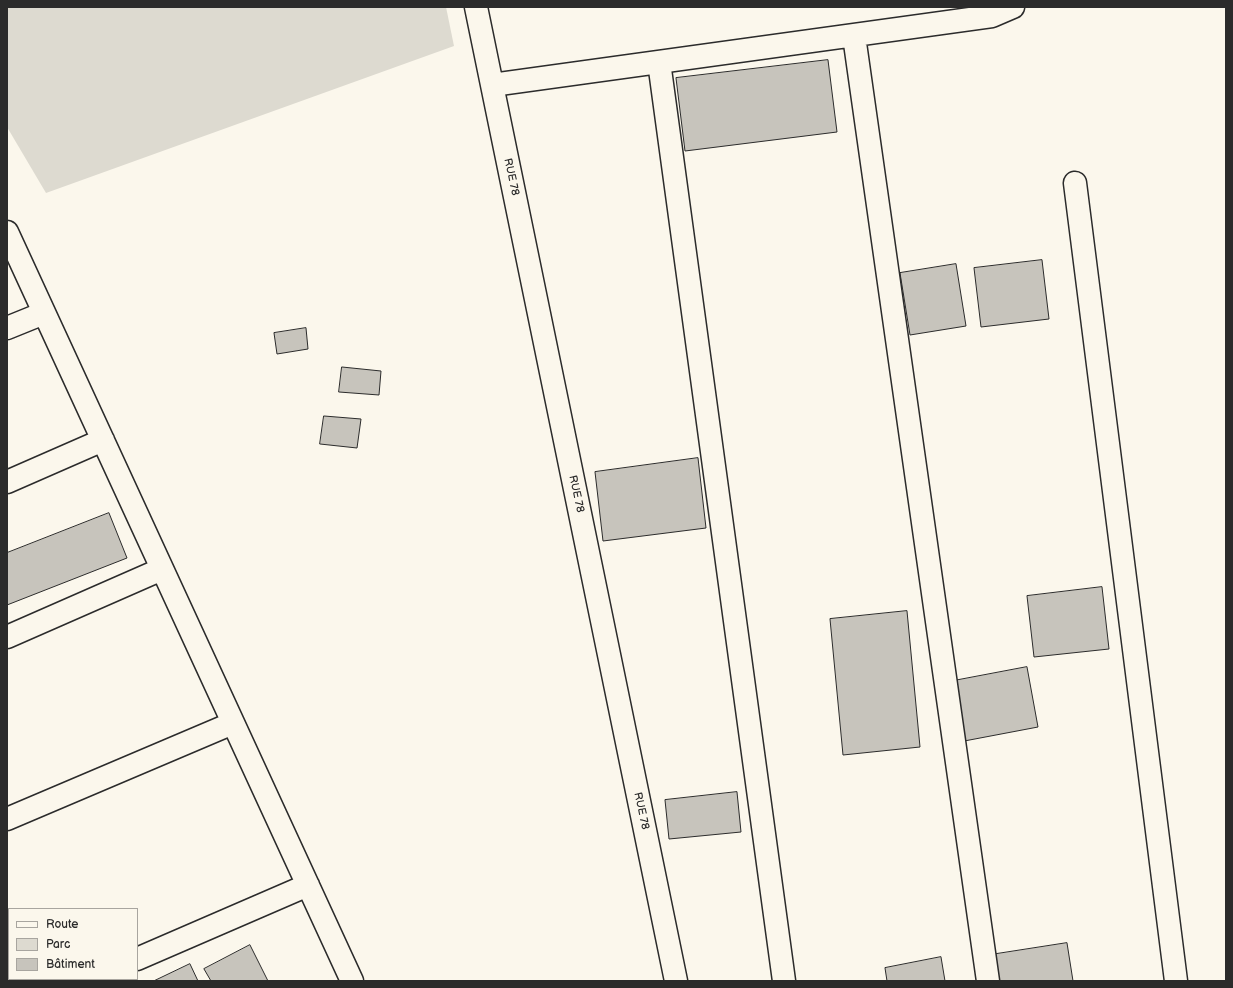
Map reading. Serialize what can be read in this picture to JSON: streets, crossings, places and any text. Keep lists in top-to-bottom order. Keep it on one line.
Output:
{"streets":{"street":["RUE 78"]},"legend":["Route","Parc","Bâtiment"]}
